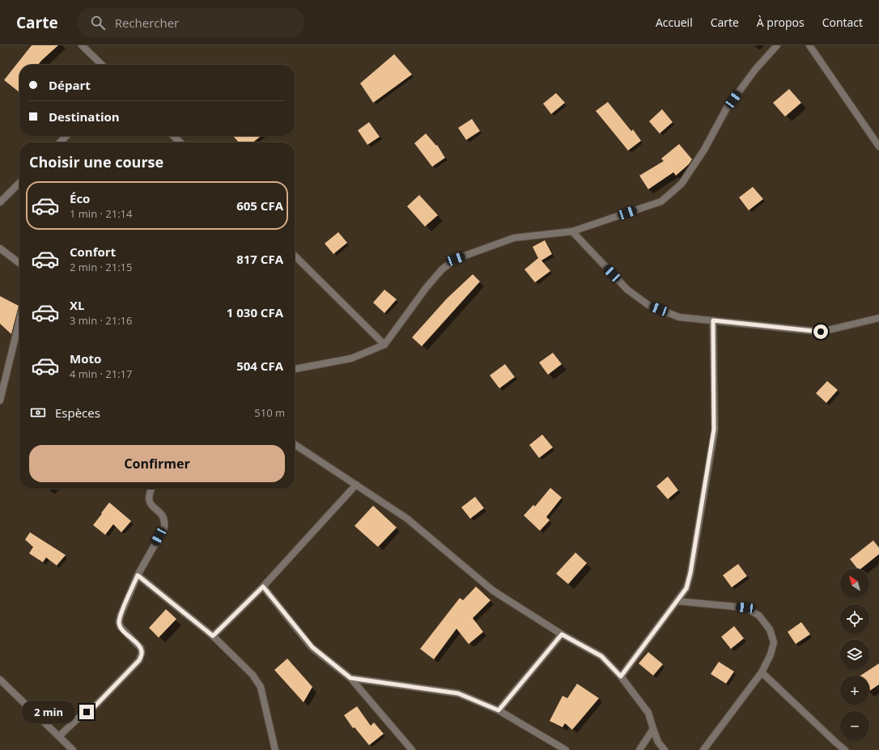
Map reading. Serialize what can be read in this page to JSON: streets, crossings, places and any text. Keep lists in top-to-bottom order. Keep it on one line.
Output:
{"north":"top left","page":{"header":"Carte","search":"Rechercher","nav":["Accueil","Carte","À propos","Contact"],"banner":["Départ","Destination"],"heading":"Choisir une course","list":[{"name":"Éco","note":"1 min · 21:14","value":"605 CFA"},{"name":"Confort","note":"2 min · 21:15","value":"817 CFA"},{"name":"XL","note":"3 min · 21:16","value":"1 030 CFA"},{"name":"Moto","note":"4 min · 21:17","value":"504 CFA"}],"pay":["Espèces","510 m"],"buttons":"Confirmer","map_buttons":["+","−"],"bubble":"2 min"}}
